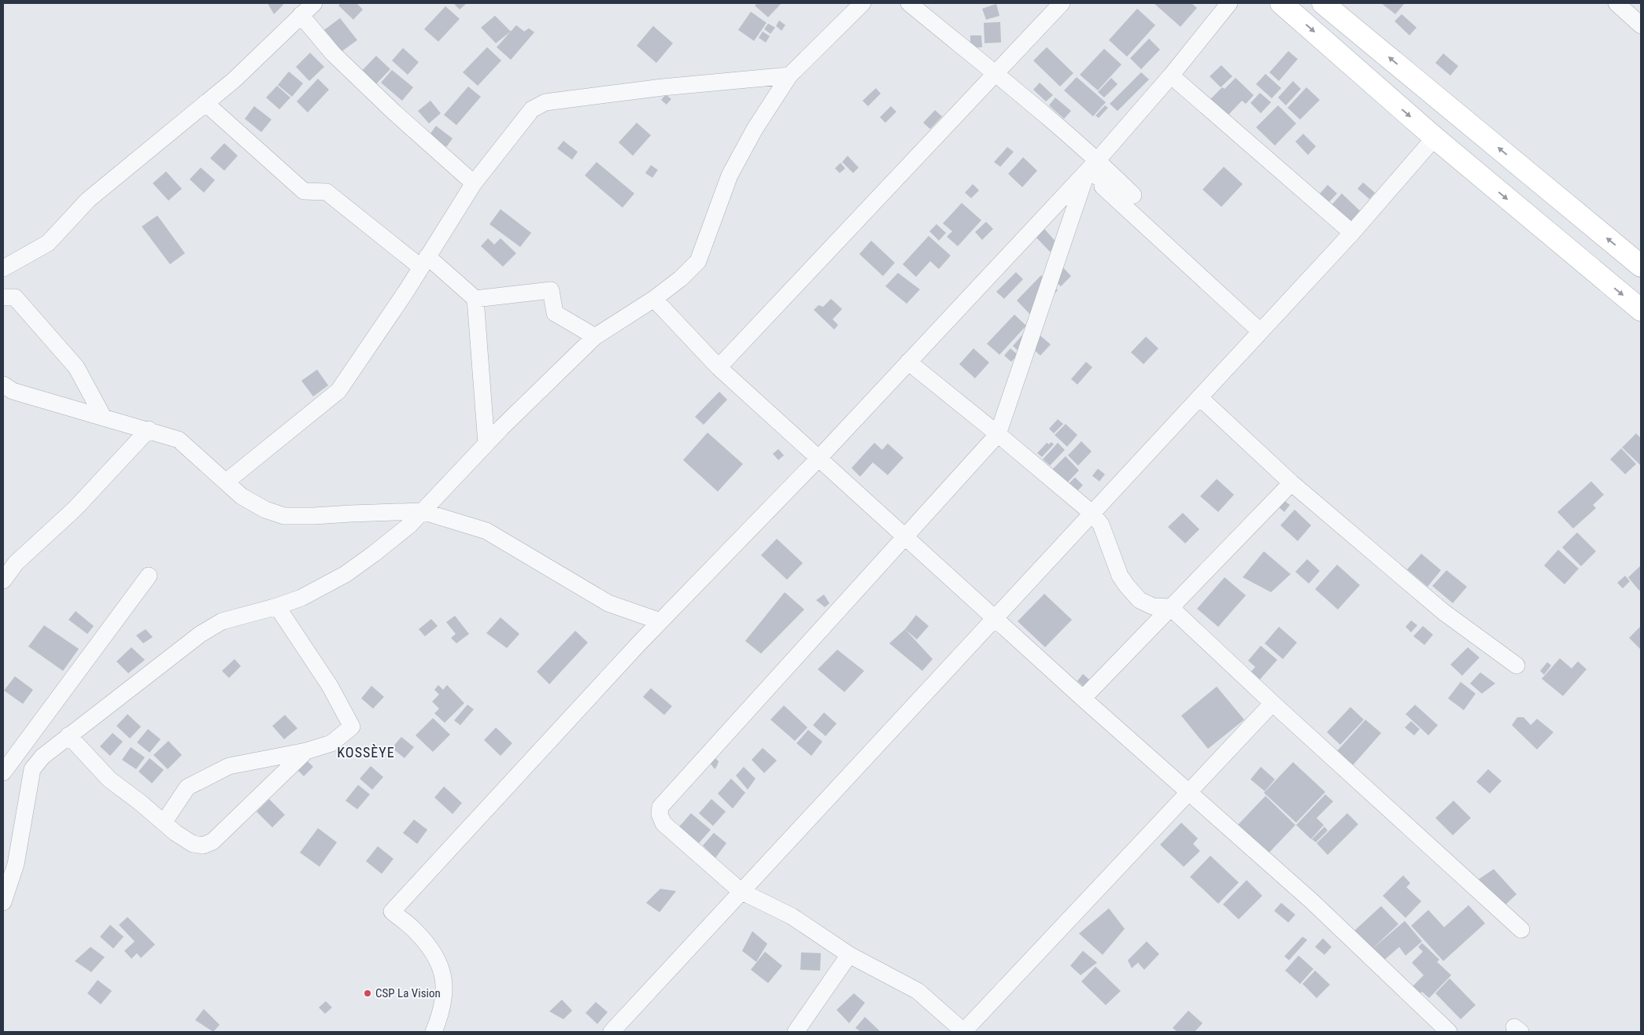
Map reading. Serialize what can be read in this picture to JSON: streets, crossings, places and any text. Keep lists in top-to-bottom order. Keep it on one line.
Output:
{"districts":["KOSSÈYE"],"places":["CSP La Vision"]}
